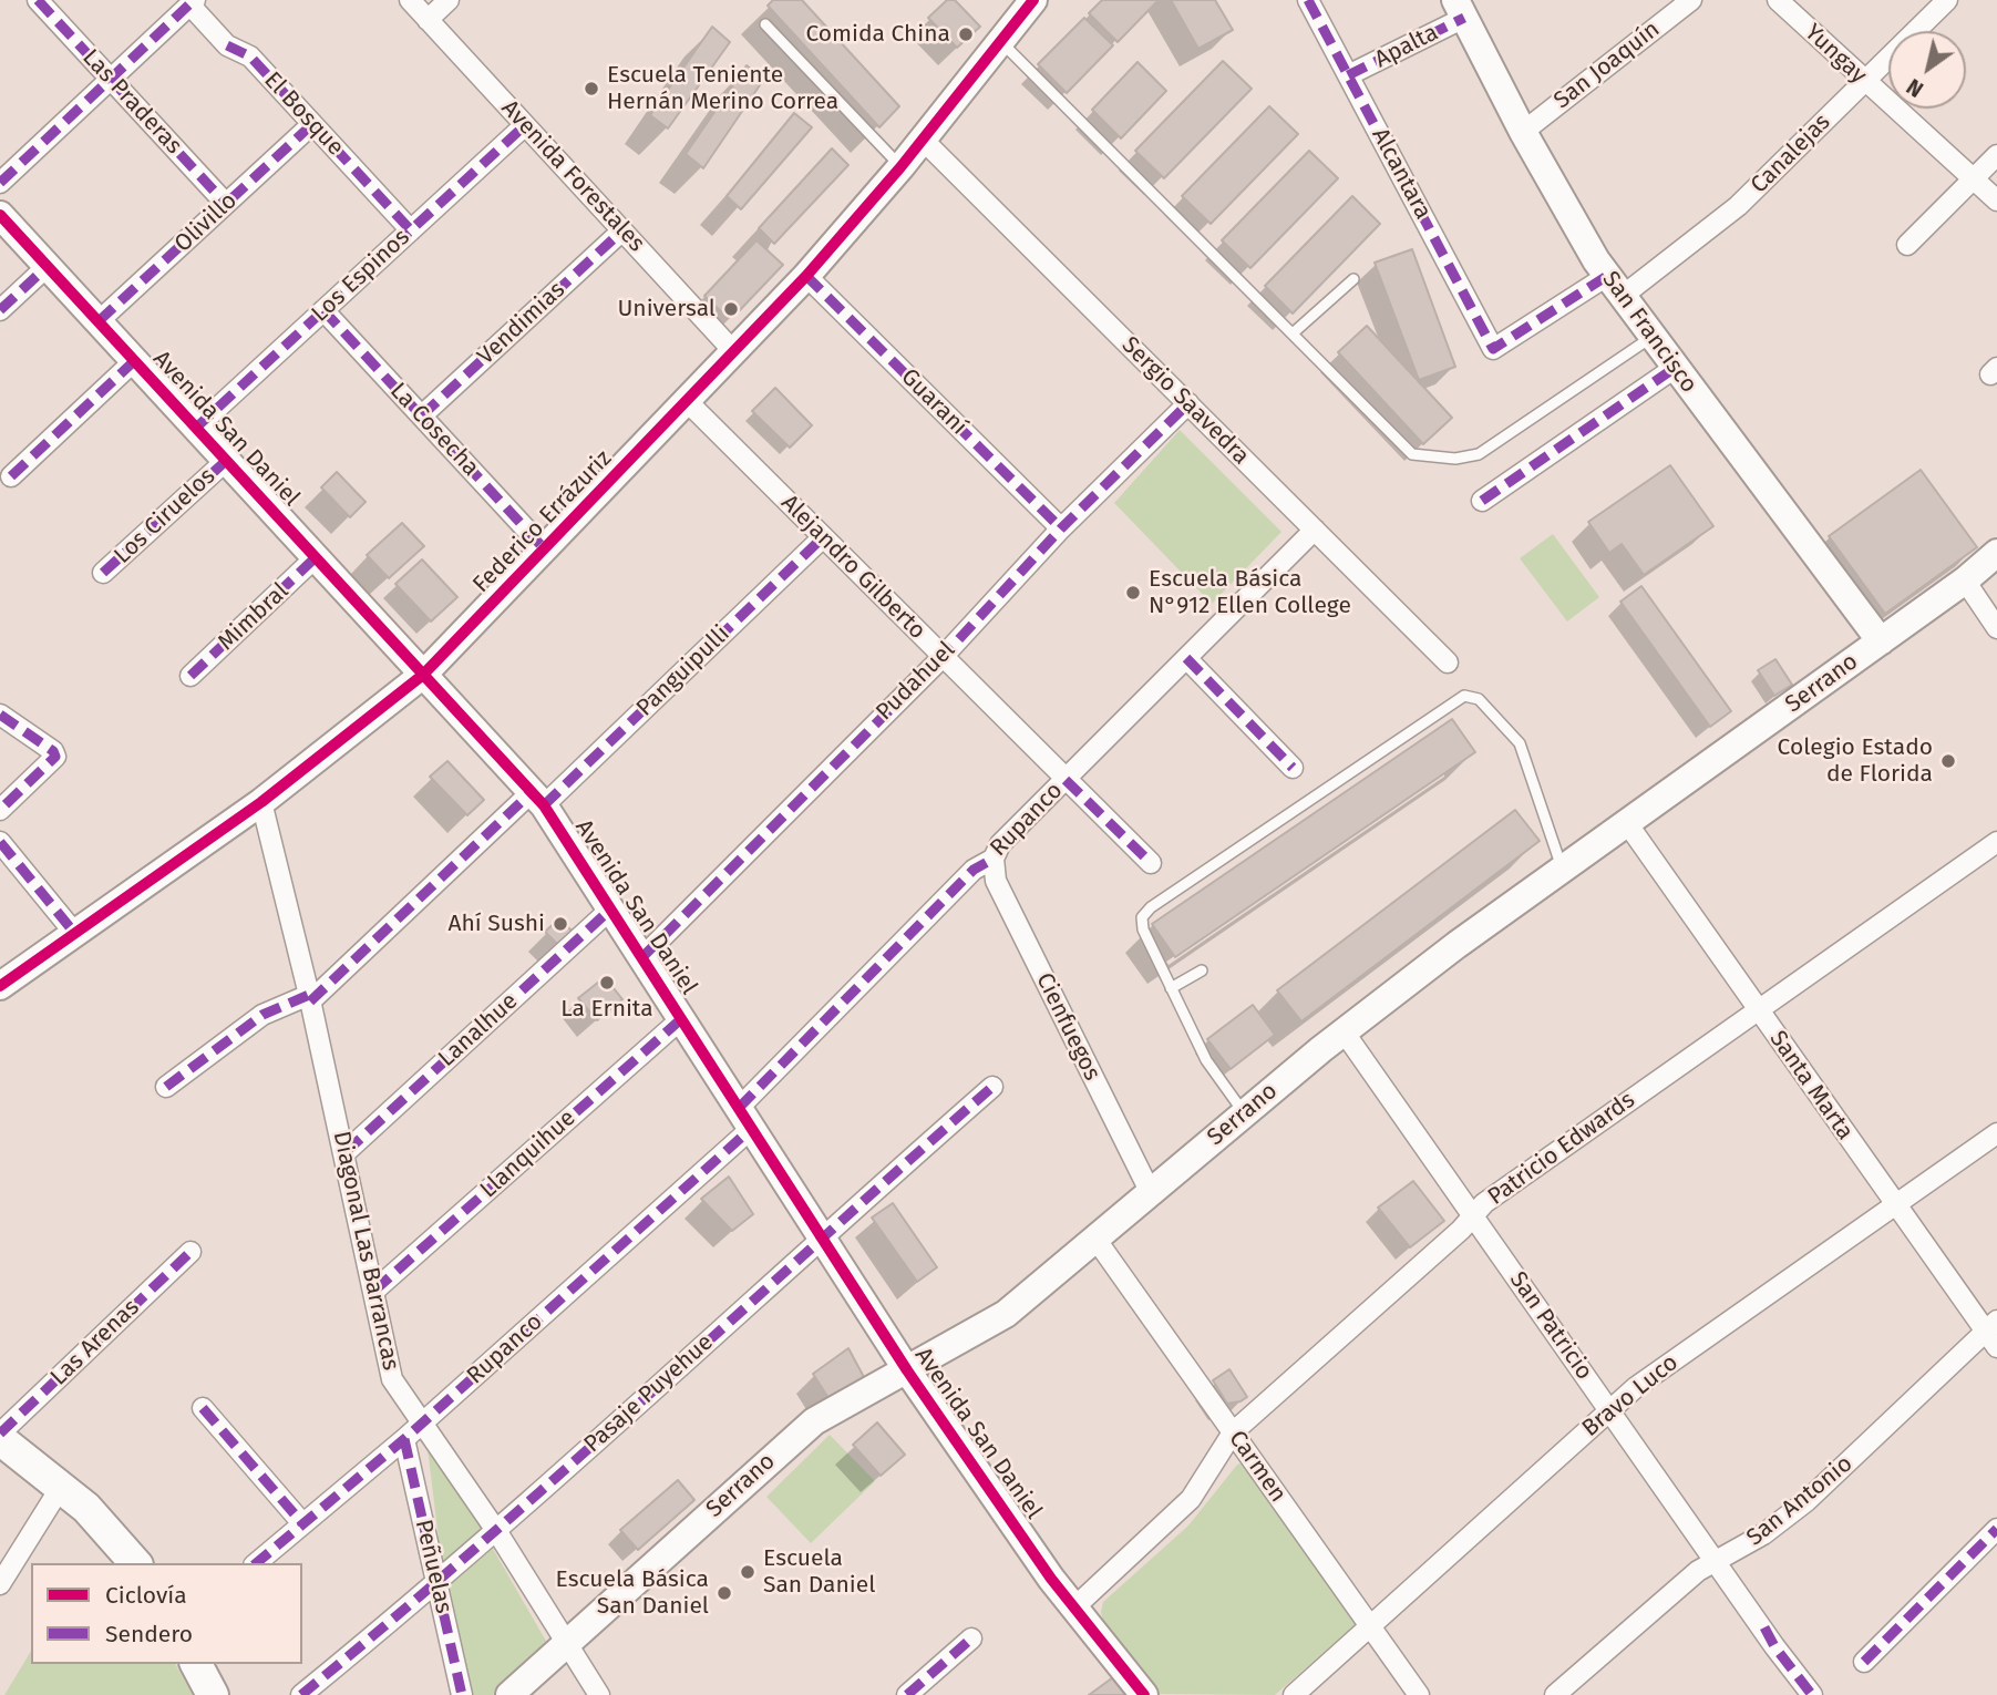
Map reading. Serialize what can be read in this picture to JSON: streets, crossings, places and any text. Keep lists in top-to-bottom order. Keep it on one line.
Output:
{"streets":{"street":["Apalta","Yungay","San Joaquín","Las Praderas","El Bosque","Canalejas","Alcantara","Avenida Forestales","Olivillo","Los Espinos","Vendimias","San Francisco","Sergio Saavedra","Guaraní","Avenida San Daniel","La Cosecha","Los Ciruelos","Federico Errázuriz","Alejandro Gilberto","Mimbral","Panguipulli","Pudahuel","Serrano","Rupanco","Cienfuegos","Lanalhue","Santa Marta","Patricio Edwards","Llanquihue","Diagonal Las Barrancas","San Patricio","Las Arenas","Pasaje Puyehue","Bravo Luco","Carmen","San Antonio","Peñuelas"]},"crossings":[["Apalta","Alcantara"],["Apalta","San Francisco"],["Yungay","Canalejas"],["San Joaquín","San Francisco"],["Las Praderas","Olivillo"],["El Bosque","Olivillo"],["El Bosque","Los Espinos"],["Canalejas","Alcantara"],["Canalejas","San Francisco"],["Avenida Forestales","Los Espinos"],["Avenida Forestales","Vendimias"],["Avenida Forestales","Federico Errázuriz"],["Olivillo","Avenida San Daniel"],["Los Espinos","Avenida San Daniel"],["Los Espinos","La Cosecha"],["Vendimias","La Cosecha"],["San Francisco","Serrano"],["Sergio Saavedra","Federico Errázuriz"],["Sergio Saavedra","Pudahuel"],["Sergio Saavedra","Rupanco"],["Guaraní","Federico Errázuriz"],["Guaraní","Pudahuel"],["Avenida San Daniel","Los Ciruelos"],["Avenida San Daniel","Federico Errázuriz"],["Avenida San Daniel","Mimbral"],["Avenida San Daniel","Panguipulli"],["Avenida San Daniel","Pudahuel"],["Avenida San Daniel","Serrano"],["Avenida San Daniel","Rupanco"],["Avenida San Daniel","Lanalhue"],["Avenida San Daniel","Patricio Edwards"],["Avenida San Daniel","Llanquihue"],["Avenida San Daniel","Pasaje Puyehue"],["La Cosecha","Federico Errázuriz"],["Federico Errázuriz","Alejandro Gilberto"],["Federico Errázuriz","Diagonal Las Barrancas"],["Alejandro Gilberto","Panguipulli"],["Alejandro Gilberto","Pudahuel"],["Alejandro Gilberto","Rupanco"],["Panguipulli","Diagonal Las Barrancas"],["Serrano","Cienfuegos"],["Serrano","Santa Marta"],["Serrano","Diagonal Las Barrancas"],["Serrano","San Patricio"],["Serrano","Carmen"],["Rupanco","Cienfuegos"],["Rupanco","Diagonal Las Barrancas"],["Rupanco","Peñuelas"],["Lanalhue","Diagonal Las Barrancas"],["Santa Marta","Patricio Edwards"],["Santa Marta","Bravo Luco"],["Santa Marta","San Antonio"],["Patricio Edwards","San Patricio"],["Patricio Edwards","Carmen"],["Llanquihue","Diagonal Las Barrancas"],["Diagonal Las Barrancas","Pasaje Puyehue"],["San Patricio","Bravo Luco"],["San Patricio","San Antonio"],["Pasaje Puyehue","Peñuelas"],["Bravo Luco","Carmen"]],"places":["Comida China","Escuela Teniente Hernán Merino Correa","Universal","Escuela Básica N°912 Ellen College","Colegio Estado de Florida","Ahí Sushi","La Ernita","Escuela San Daniel","Escuela Básica San Daniel"],"legend":["Ciclovía","Sendero"],"north":"bottom left"}
